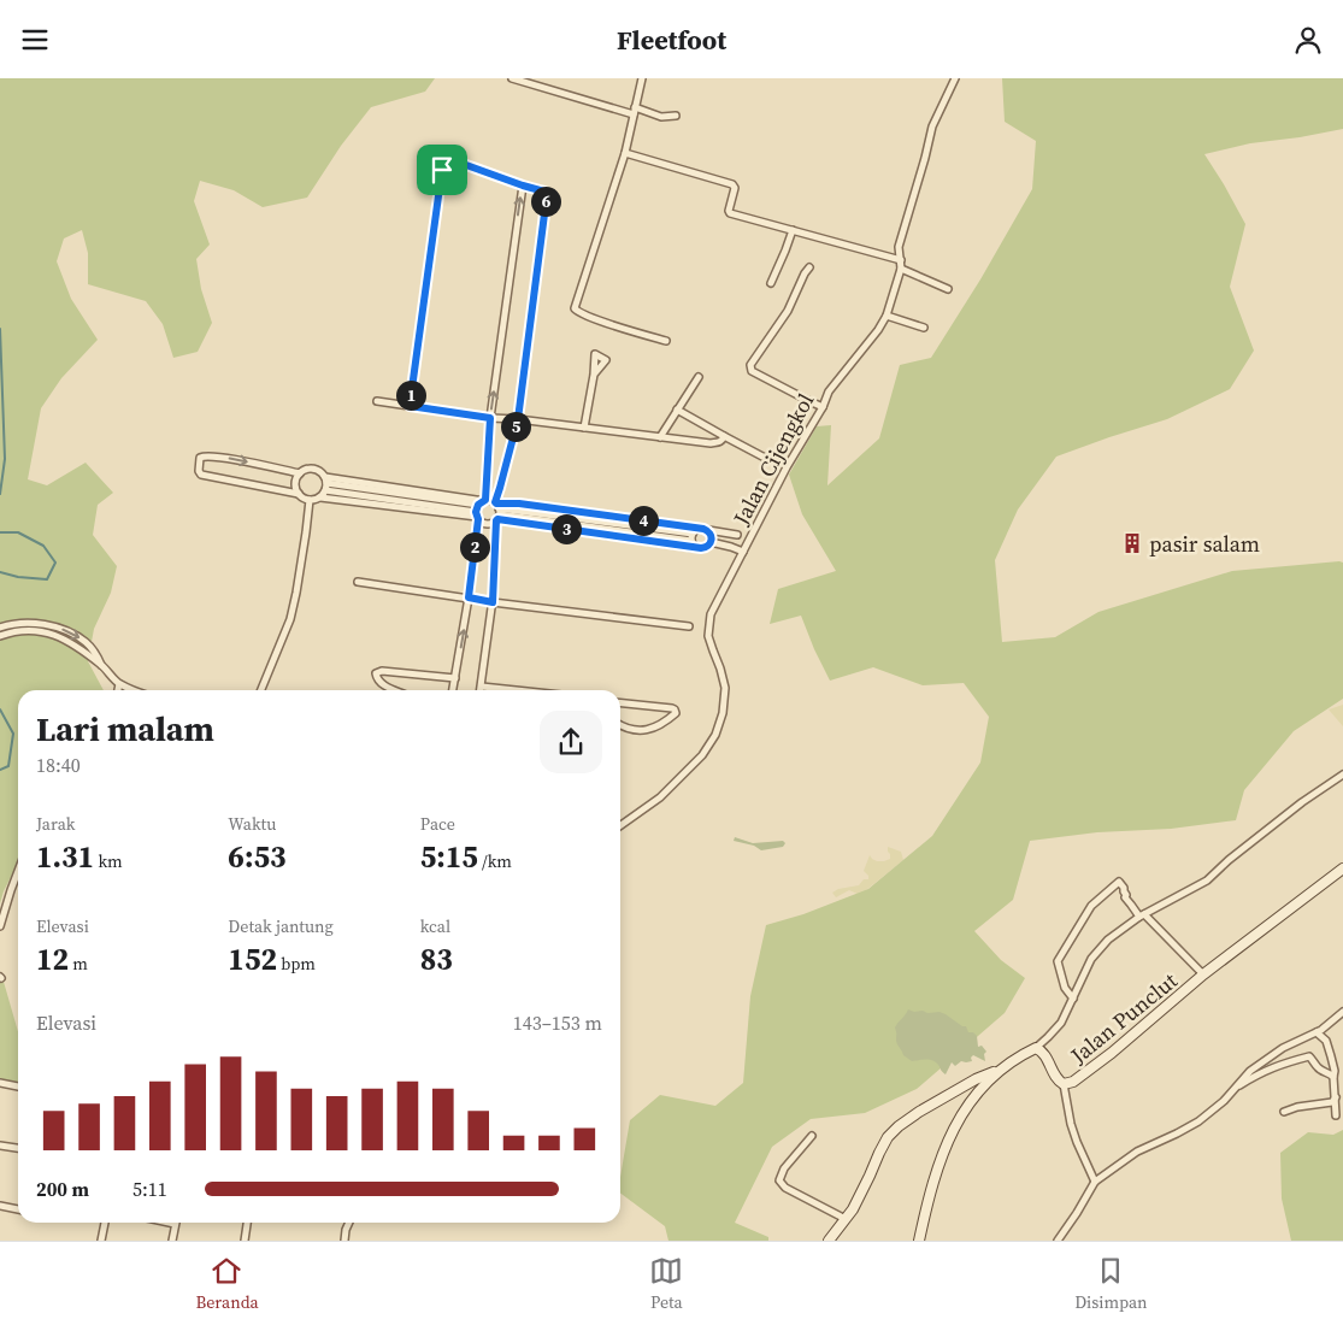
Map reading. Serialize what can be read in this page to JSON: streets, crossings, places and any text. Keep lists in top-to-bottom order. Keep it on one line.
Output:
{"streets":{"main road":["Jalan Punclut"],"street":["Jalan Cijengkol"]},"places":{"building":["pasir salam"]},"page":{"header":"Fleetfoot","pins":["6","1","5","4","3","2"],"heading":["Lari malam","18:40"],"stats":[["Jarak","1.31 km"],["Waktu","6:53"],["Pace","5:15 /km"],["Elevasi","12 m"],["Detak jantung","152 bpm"],["kcal","83"]],"chart":["Elevasi","143–153 m"],"list":[{"name":"200 m","note":"5:11"}],"tabs":["Beranda","Peta","Disimpan"]}}
